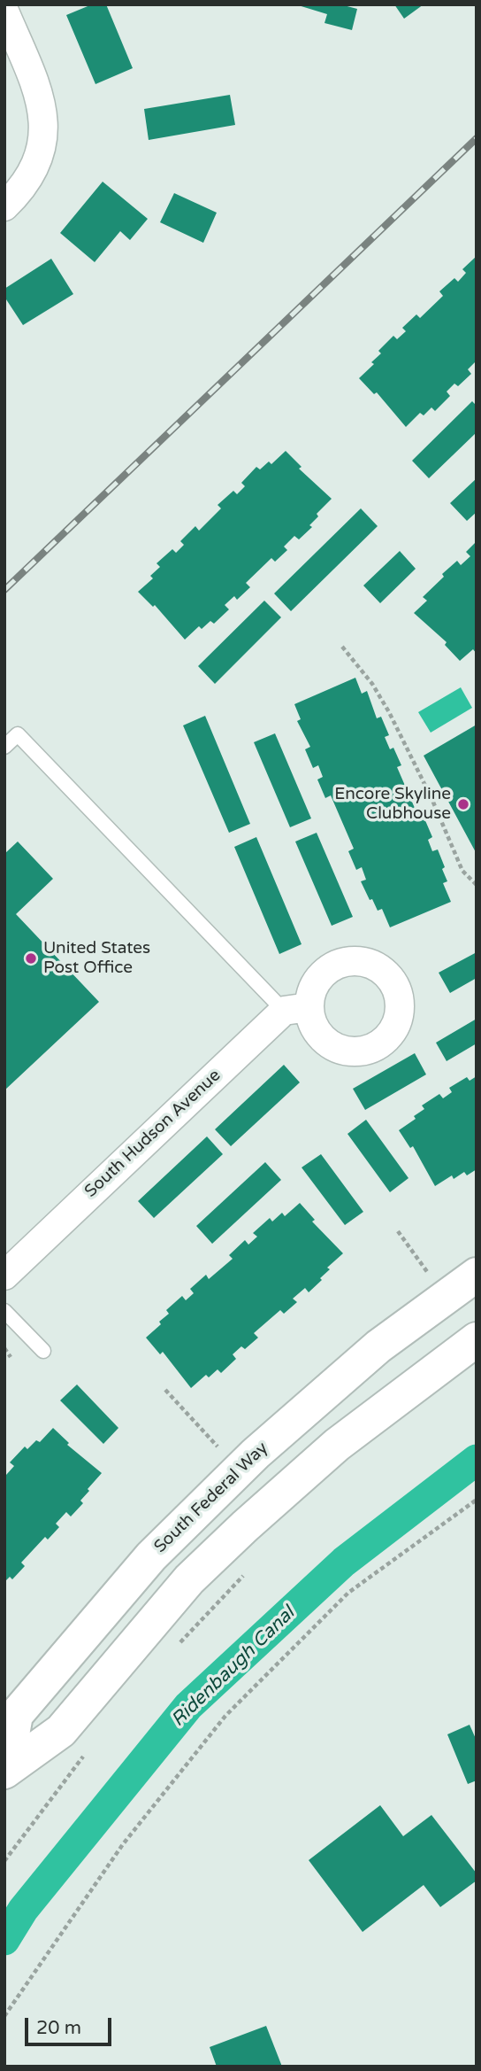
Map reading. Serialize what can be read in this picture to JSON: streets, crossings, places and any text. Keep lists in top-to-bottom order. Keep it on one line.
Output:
{"streets":{"main road":["South Federal Way"],"street":["South Hudson Avenue"]},"water":["Ridenbaugh Canal"],"places":["Encore Skyline Clubhouse","United States Post Office"],"scale_bar":"20 m"}
